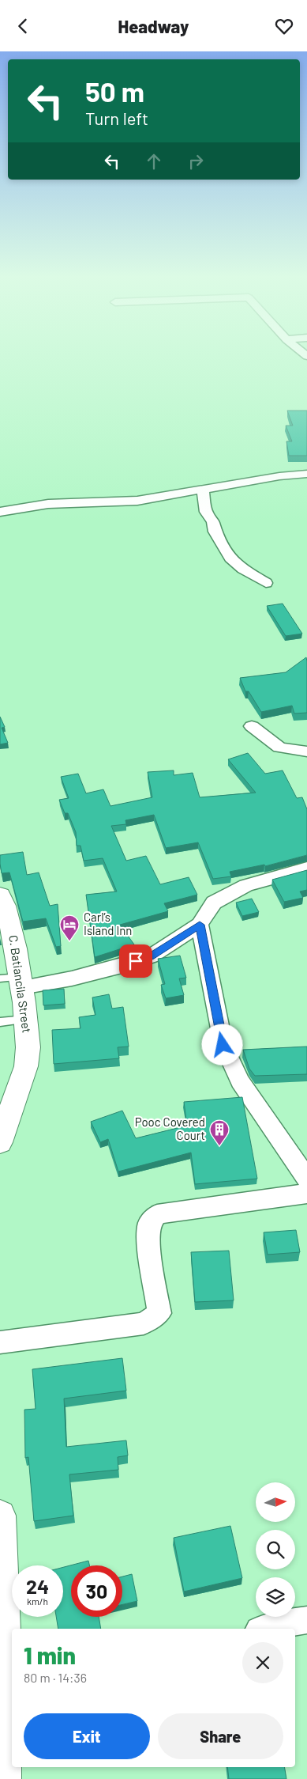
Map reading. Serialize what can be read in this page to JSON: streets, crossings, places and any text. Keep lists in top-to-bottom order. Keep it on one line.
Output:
{"streets":{"street":["C. Batiancila Street"]},"places":{"hotel":["Carl’s Island Inn"],"building":["Pooc Covered Court"]},"north":"right","page":{"header":"Headway","turn":["50 m","Turn left"],"speed":"24 km/h","limit":"30","heading":["1 min","80 m · 14:36"],"buttons":["Exit","Share"]}}
